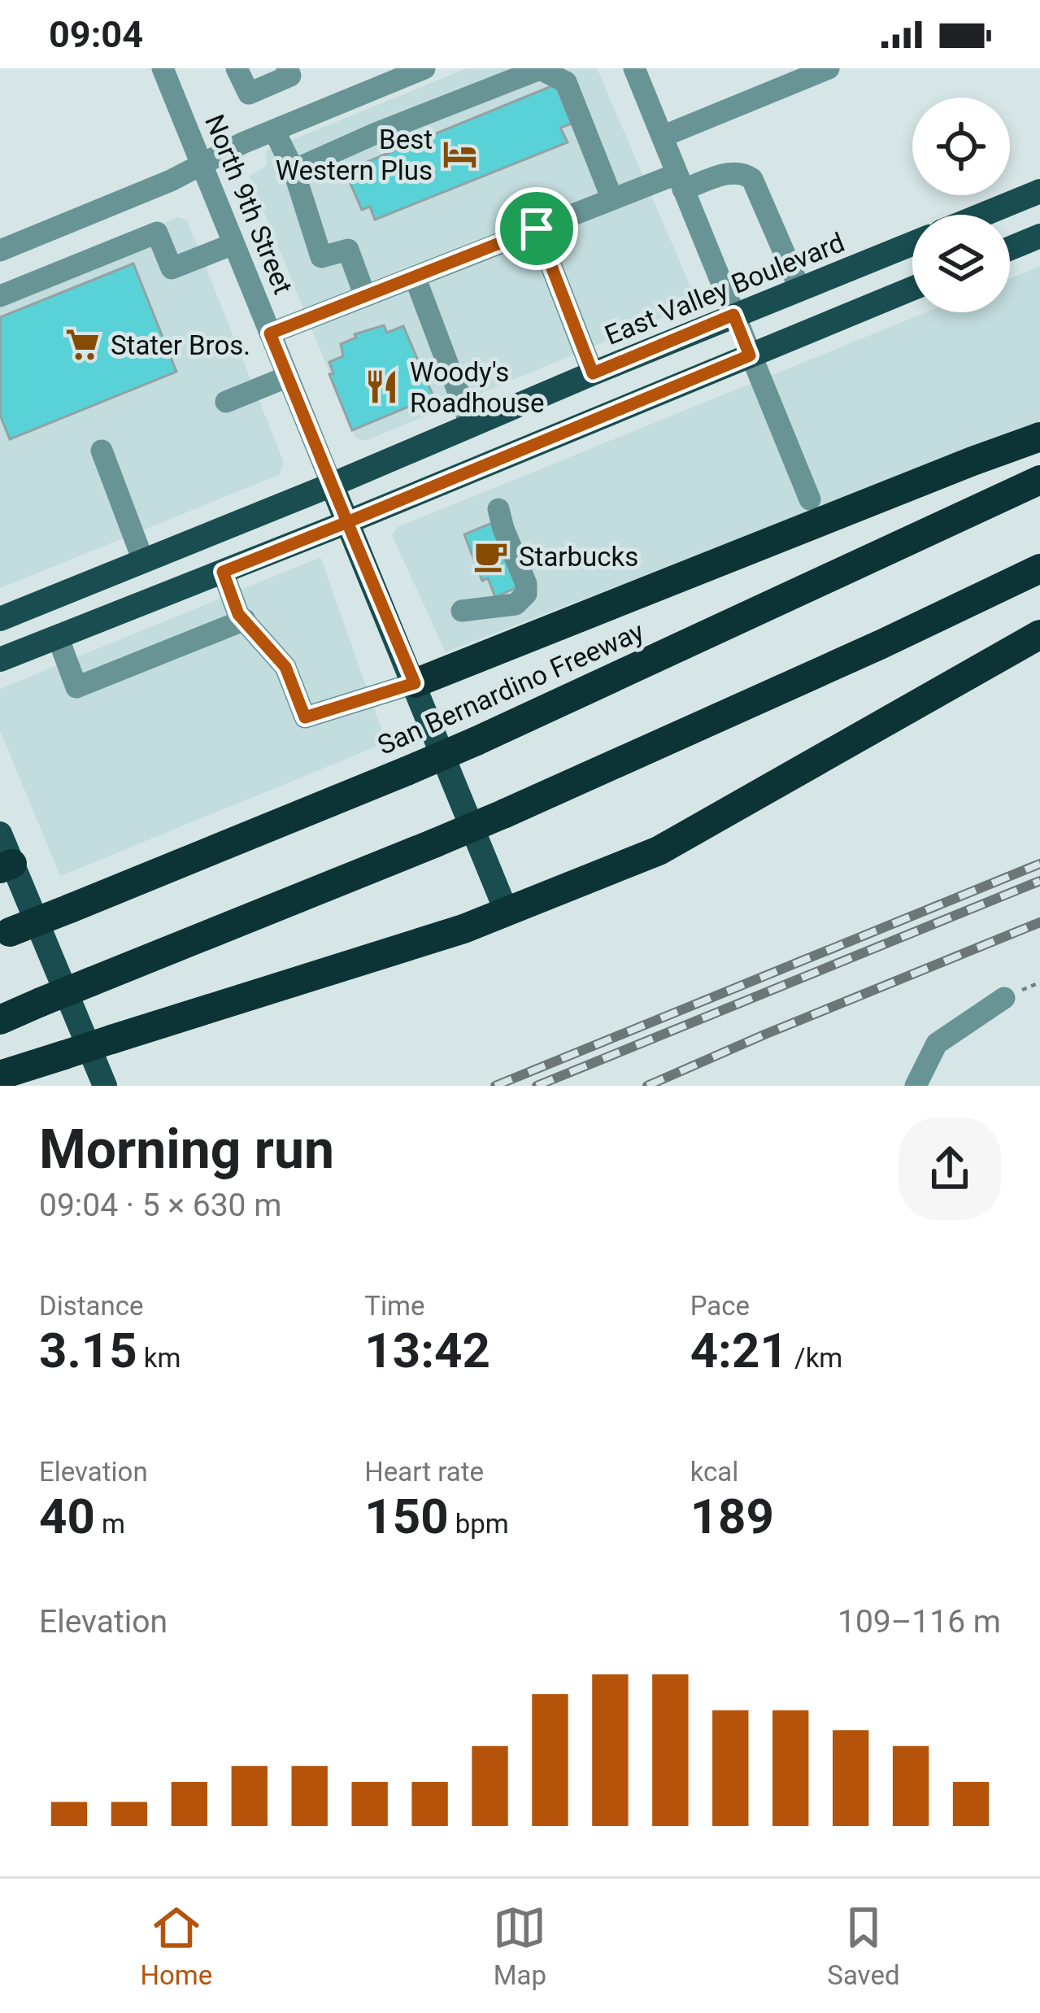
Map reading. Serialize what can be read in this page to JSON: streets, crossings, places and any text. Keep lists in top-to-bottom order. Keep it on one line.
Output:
{"streets":{"highway":["San Bernardino Freeway"],"main road":["East Valley Boulevard"],"street":["North 9th Street"]},"crossings":[["North 9th Street","East Valley Boulevard"]],"places":{"hotel":["Best Western Plus"],"supermarket":["Stater Bros."],"restaurant":["Woody's Roadhouse"],"cafe":["Starbucks"]},"page":{"status":"09:04","heading":["Morning run","09:04 · 5 × 630 m"],"stats":[["Distance","3.15 km"],["Time","13:42"],["Pace","4:21 /km"],["Elevation","40 m"],["Heart rate","150 bpm"],["kcal","189"]],"chart":["Elevation","109–116 m"],"tabs":["Home","Map","Saved"]}}
